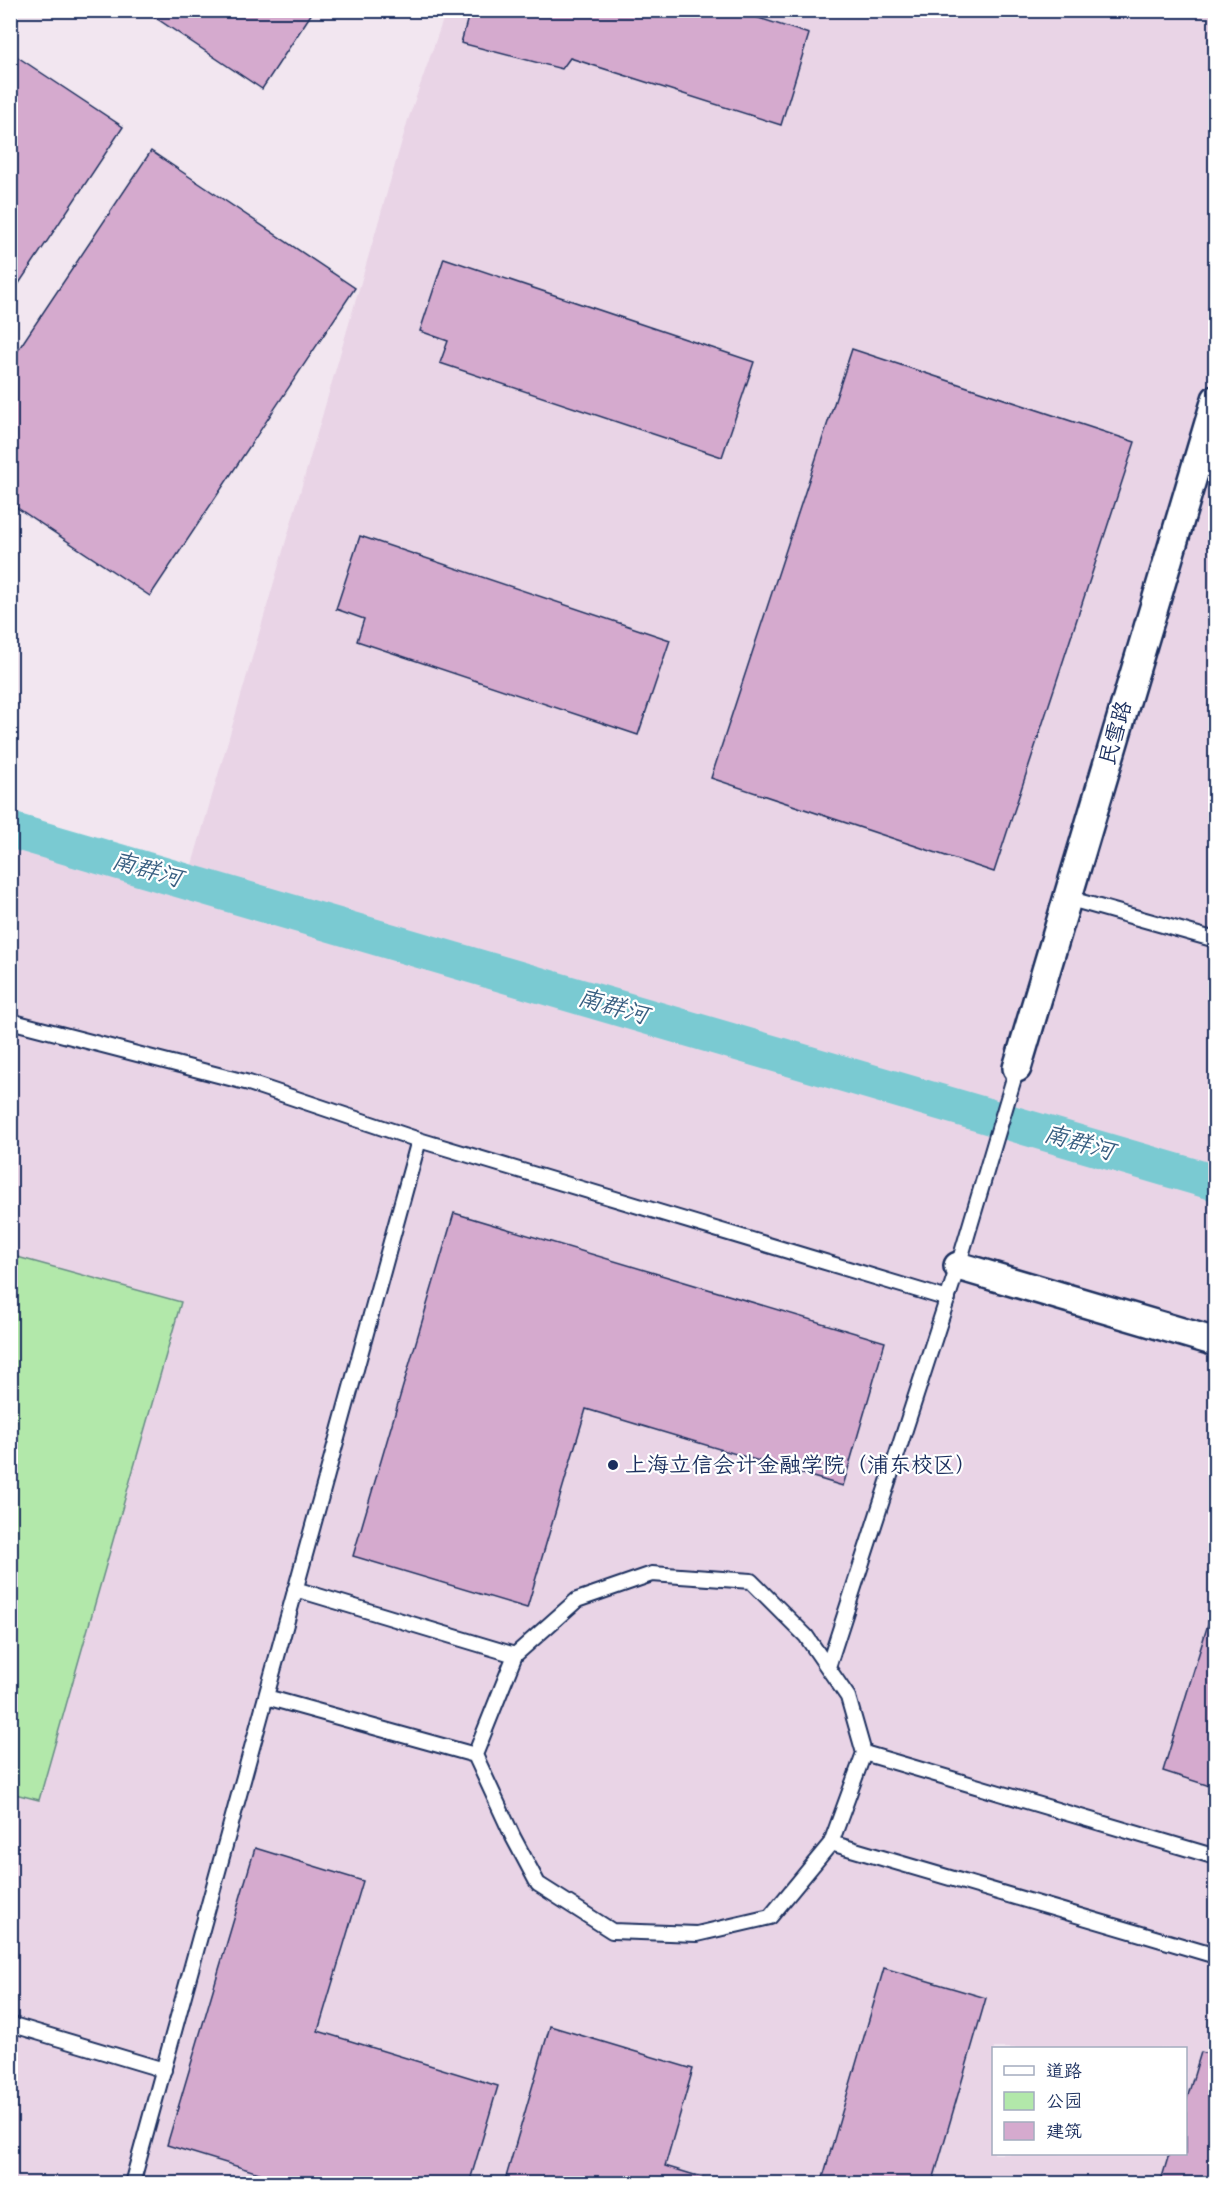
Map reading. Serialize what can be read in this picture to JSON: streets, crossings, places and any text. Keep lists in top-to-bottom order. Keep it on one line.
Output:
{"streets":{"street":["民雪路"]},"water":["南群河"],"places":["上海立信会计金融学院（浦东校区）"],"legend":["道路","公园","建筑"]}
